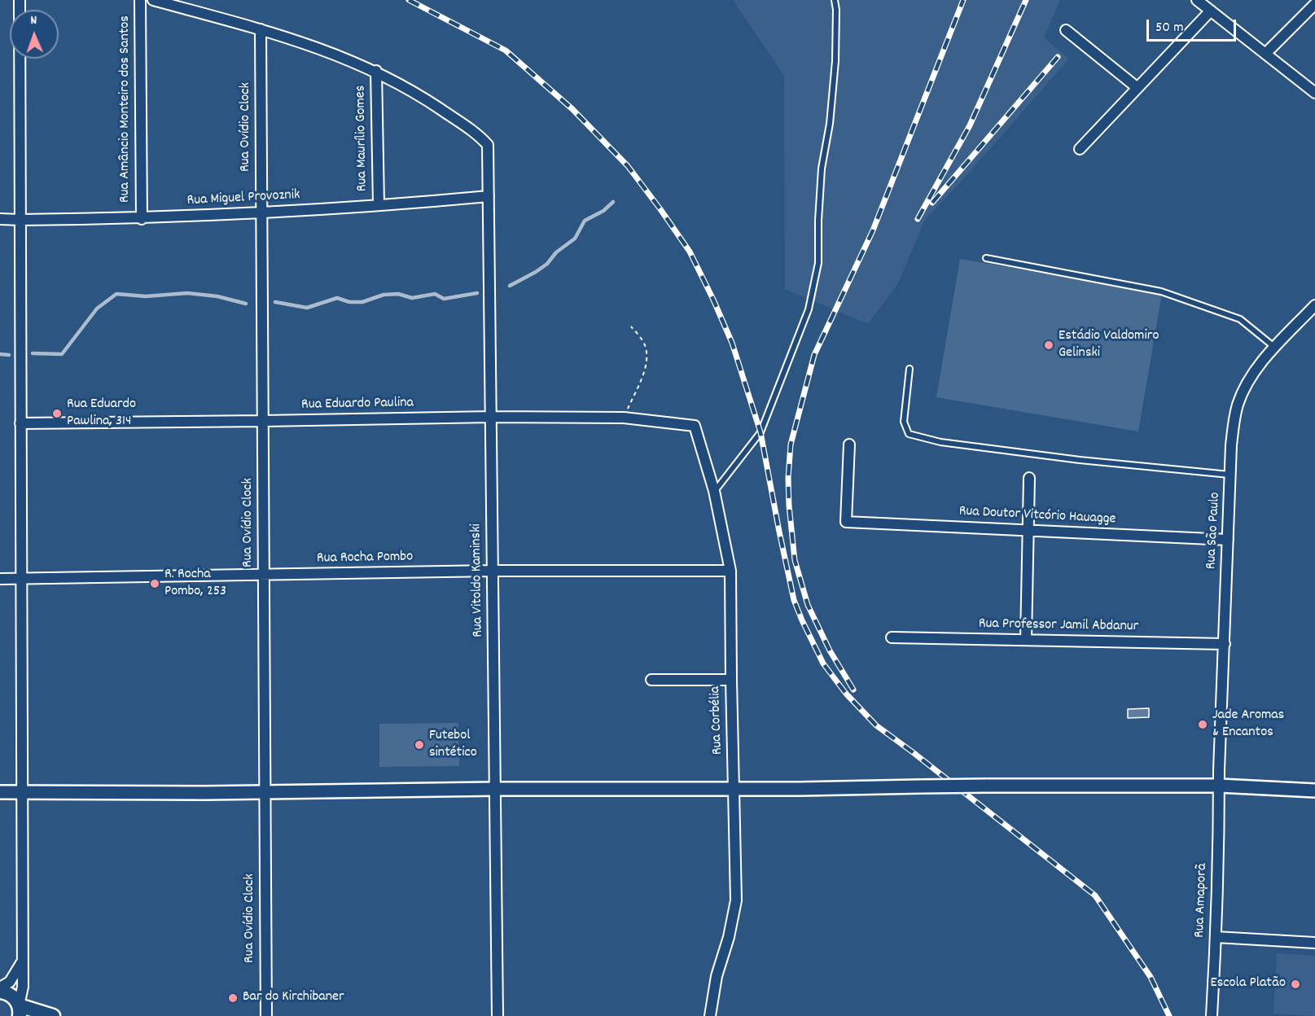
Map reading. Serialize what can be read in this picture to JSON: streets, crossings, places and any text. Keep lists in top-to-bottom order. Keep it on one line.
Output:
{"streets":{"street":["Rua Amâncio Monteiro dos Santos","Rua Ovídio Clock","Rua Maurílio Gomes","Rua Miguel Provoznik","Rua Eduardo Paulina","Rua Doutor Vitcório Hauagge","Rua São Paulo","Rua Rocha Pombo","Rua Vitoldo Kaminski","Rua Professor Jamil Abdanur","Rua Corbélia","Rua Amaporã"]},"crossings":[["Rua Amâncio Monteiro dos Santos","Rua Miguel Provoznik"],["Rua Ovídio Clock","Rua Miguel Provoznik"],["Rua Ovídio Clock","Rua Eduardo Paulina"],["Rua Ovídio Clock","Rua Rocha Pombo"],["Rua Maurílio Gomes","Rua Miguel Provoznik"],["Rua Maurílio Gomes","Rua Vitoldo Kaminski"],["Rua Miguel Provoznik","Rua Vitoldo Kaminski"],["Rua Eduardo Paulina","Rua Vitoldo Kaminski"],["Rua Eduardo Paulina","Rua Corbélia"],["Rua Doutor Vitcório Hauagge","Rua São Paulo"],["Rua São Paulo","Rua Professor Jamil Abdanur"],["Rua São Paulo","Rua Amaporã"],["Rua Rocha Pombo","Rua Vitoldo Kaminski"],["Rua Rocha Pombo","Rua Corbélia"]],"places":["Estádio Valdomiro Gelinski","Rua Eduardo Pawlina, 314","R. Rocha Pombo, 253","Jade Aromas & Encantos","Futebol sintético","Escola Platão","Bar do Kirchibaner"],"scale_bar":"50 m","north":"top"}
